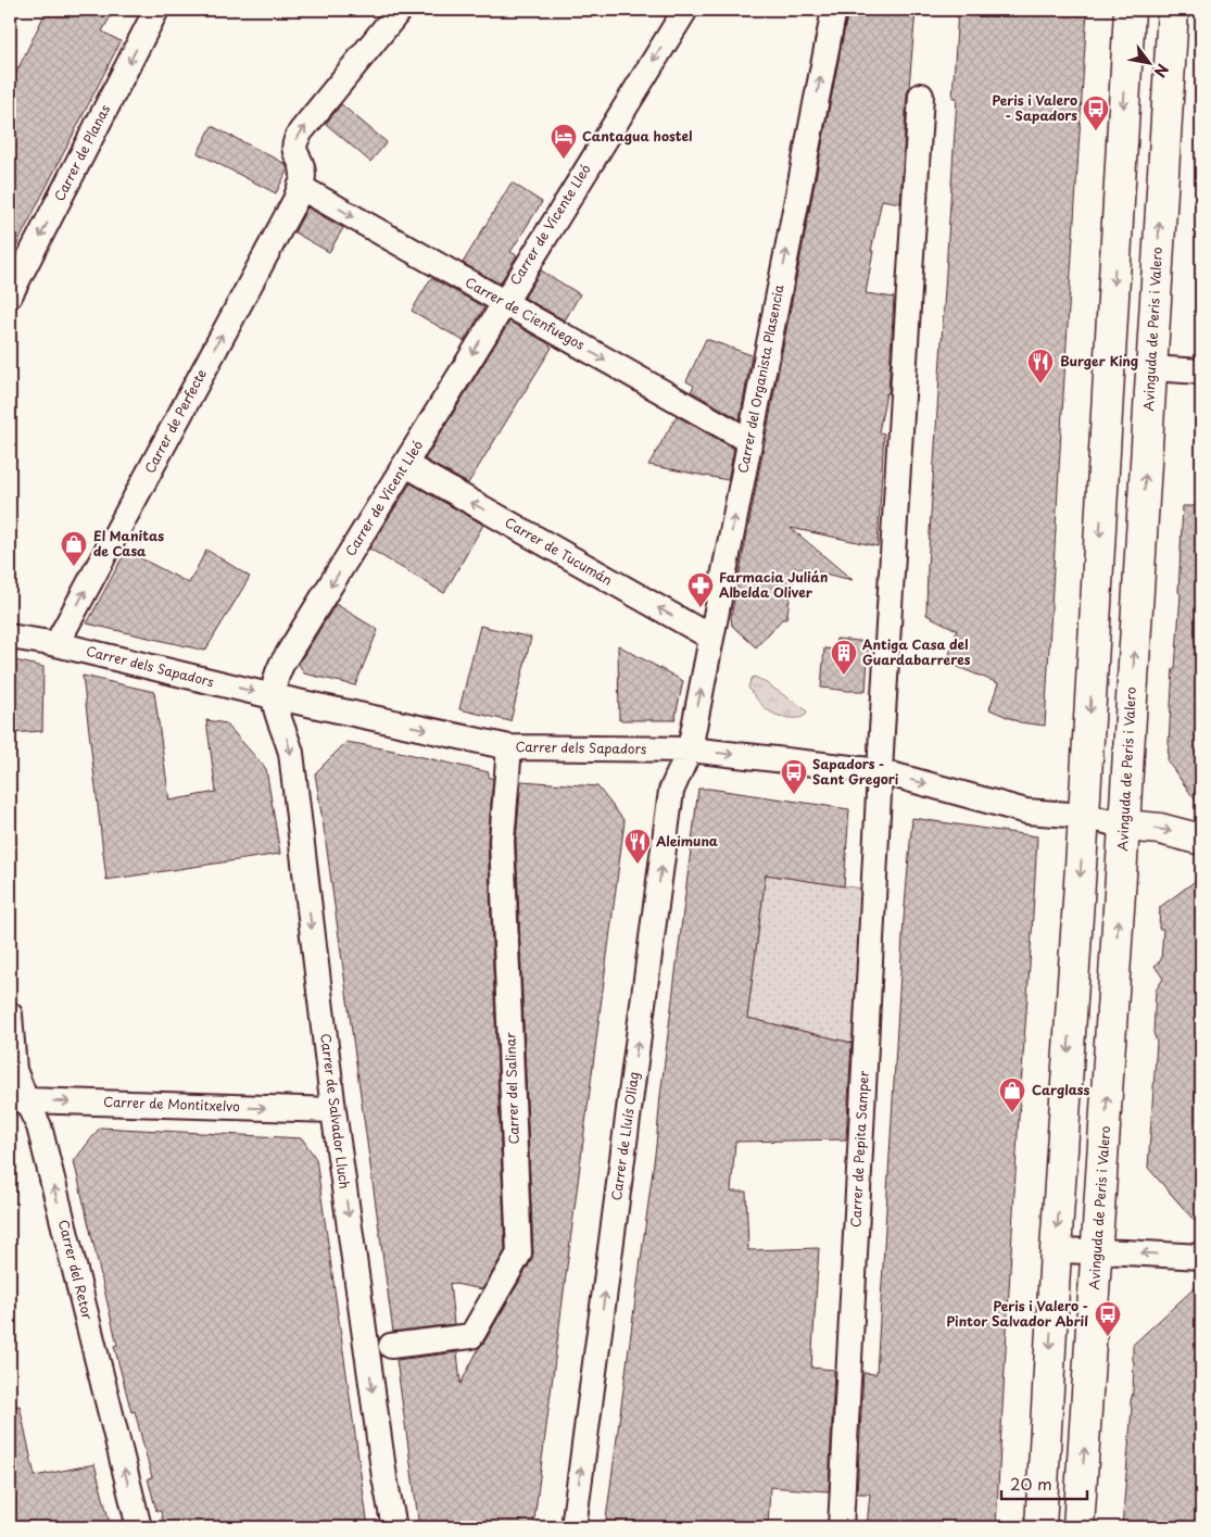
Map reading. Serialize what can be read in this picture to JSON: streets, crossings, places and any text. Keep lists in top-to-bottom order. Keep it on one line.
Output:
{"streets":{"main road":["Avinguda de Peris i Valero"],"street":["Carrer de Planas","Carrer de Vicente Lleó","Carrer de Cienfuegos","Carrer del Organista Plasencia","Carrer de Perfecte","Carrer de Vicent Lleó","Carrer de Tucumán","Carrer dels Sapadors","Carrer del Salinar","Carrer de Montitxelvo","Carrer de Salvador Lluch","Carrer de Lluís Oliag","Carrer de Pepita Samper","Carrer del Retor"]},"crossings":[["Carrer de Vicente Lleó","Carrer de Cienfuegos"],["Carrer de Vicente Lleó","Carrer de Vicent Lleó"],["Carrer de Cienfuegos","Carrer del Organista Plasencia"],["Carrer de Cienfuegos","Carrer de Perfecte"],["Carrer de Cienfuegos","Carrer de Vicent Lleó"],["Avinguda de Peris i Valero","Carrer dels Sapadors"],["Carrer del Organista Plasencia","Carrer de Tucumán"],["Carrer del Organista Plasencia","Carrer dels Sapadors"],["Carrer del Organista Plasencia","Carrer de Lluís Oliag"],["Carrer de Perfecte","Carrer dels Sapadors"],["Carrer de Vicent Lleó","Carrer de Tucumán"],["Carrer de Vicent Lleó","Carrer dels Sapadors"],["Carrer de Vicent Lleó","Carrer de Salvador Lluch"],["Carrer dels Sapadors","Carrer del Salinar"],["Carrer dels Sapadors","Carrer de Salvador Lluch"],["Carrer dels Sapadors","Carrer de Lluís Oliag"],["Carrer dels Sapadors","Carrer de Pepita Samper"],["Carrer de Montitxelvo","Carrer de Salvador Lluch"],["Carrer de Montitxelvo","Carrer del Retor"]],"one_way":["Carrer de Vicente Lleó","Carrer de Cienfuegos","Carrer del Organista Plasencia","Carrer de Perfecte","Carrer de Vicent Lleó","Carrer de Tucumán","Carrer dels Sapadors","Carrer de Montitxelvo","Carrer de Salvador Lluch","Carrer de Lluís Oliag","Carrer del Retor"],"places":{"bus stop":["Peris i Valero - Sapadors","Sapadors - Sant Gregori","Peris i Valero - Pintor Salvador Abril"],"hotel":["Cantagua hostel"],"restaurant":["Burger King","Aleimuna"],"shop":["El Manitas de Casa","Carglass"],"pharmacy":["Farmacia Julián Albelda Oliver"],"building":["Antiga Casa del Guardabarreres"]},"scale_bar":"20 m","north":"bottom right"}
